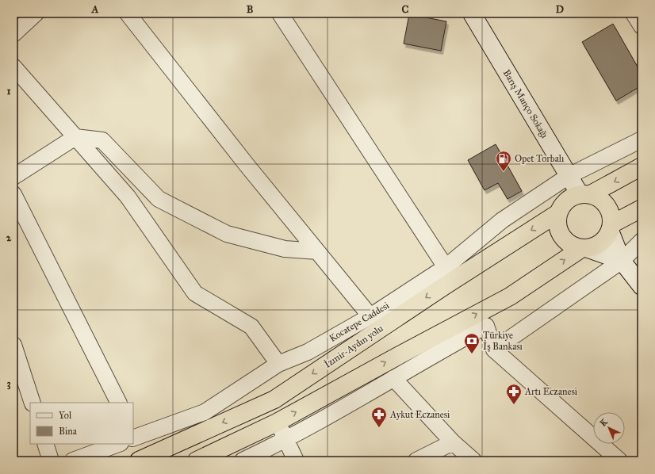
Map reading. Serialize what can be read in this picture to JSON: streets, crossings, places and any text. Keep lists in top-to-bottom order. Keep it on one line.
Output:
{"streets":{"highway":["İzmir-Aydın yolu"],"street":["Barış Manço Sokağı","Kocatepe Caddesi"]},"crossings":[["Barış Manço Sokağı","Kocatepe Caddesi"],["Barış Manço Sokağı","İzmir-Aydın yolu"]],"places":{"fuel station":["Opet Torbalı"],"bank":["Türkiye İş Bankası"],"pharmacy":["Artı Eczanesi","Aykut Eczanesi"]},"legend":["Yol","Bina"],"north":"top left","grid":{"columns":["A","B","C","D"],"rows":["1","2","3"]}}
